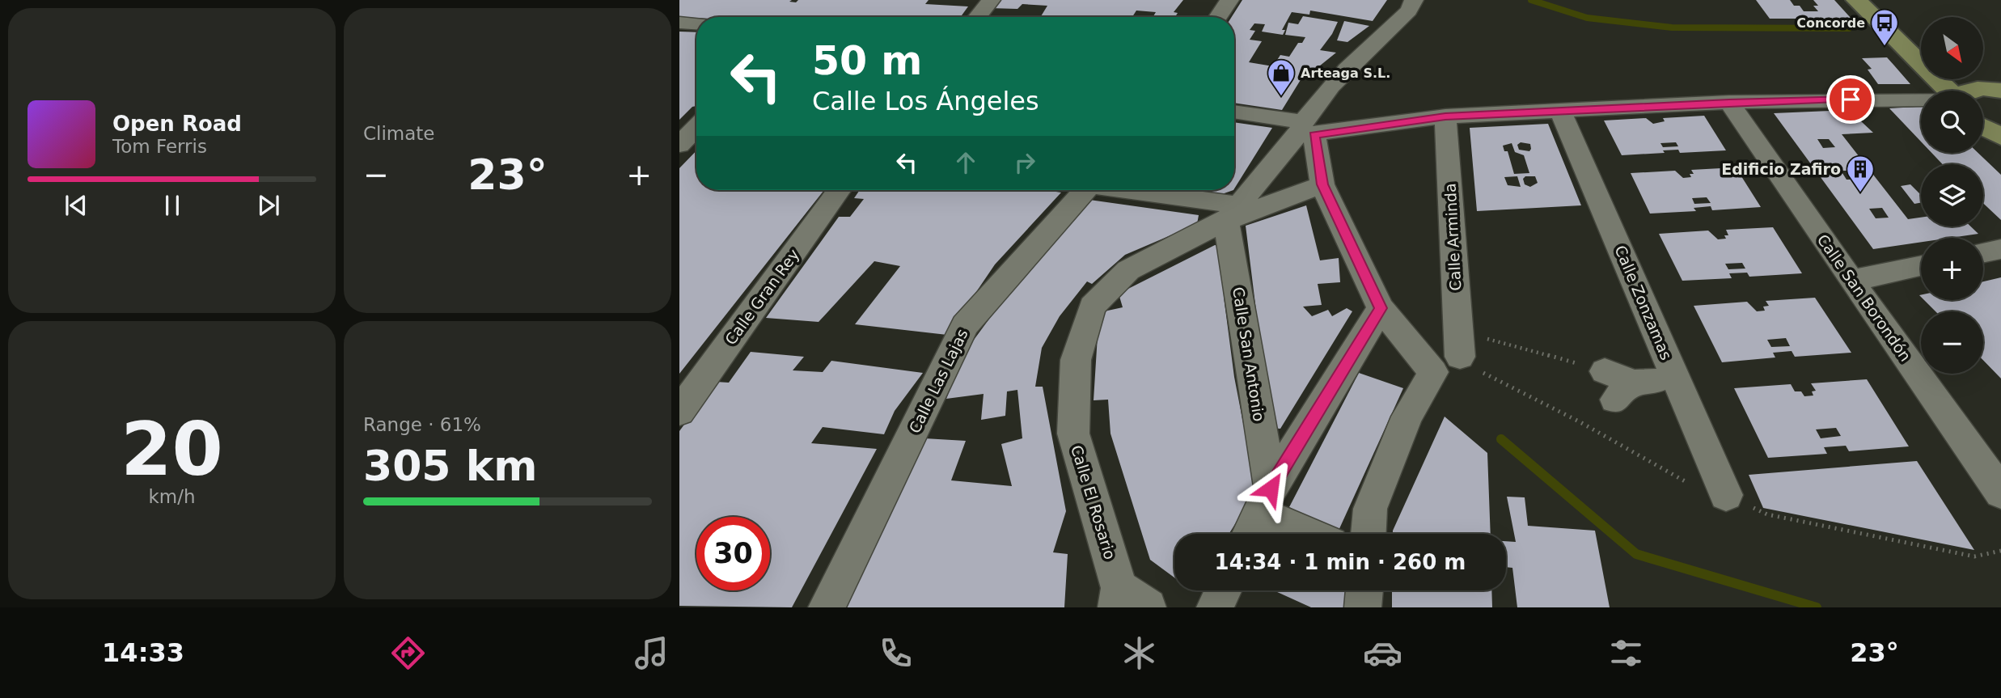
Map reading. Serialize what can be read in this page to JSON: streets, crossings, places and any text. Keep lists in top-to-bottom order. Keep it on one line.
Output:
{"streets":{"street":["Calle Arminda","Calle Gran Rey","Calle San Borondón","Calle Zonzamas","Calle San Antonio","Calle Las Lajas","Calle El Rosario"]},"crossings":[["Calle San Antonio","Calle El Rosario"]],"places":{"bus stop":["Concorde"],"shop":["Arteaga S.L."],"building":["Edificio Zafiro"]},"north":"bottom right","page":{"tile":["Climate",["20","km/h"],["Range · 61%","305 km"]],"map_buttons":["+","−"],"turn":["50 m","Calle Los Ángeles"],"song":["Open Road","Tom Ferris"],"heat":["−","23°","+"],"limit":"30","trip":"14:34 · 1 min · 260 m","tabs":["14:33","23°"]}}
